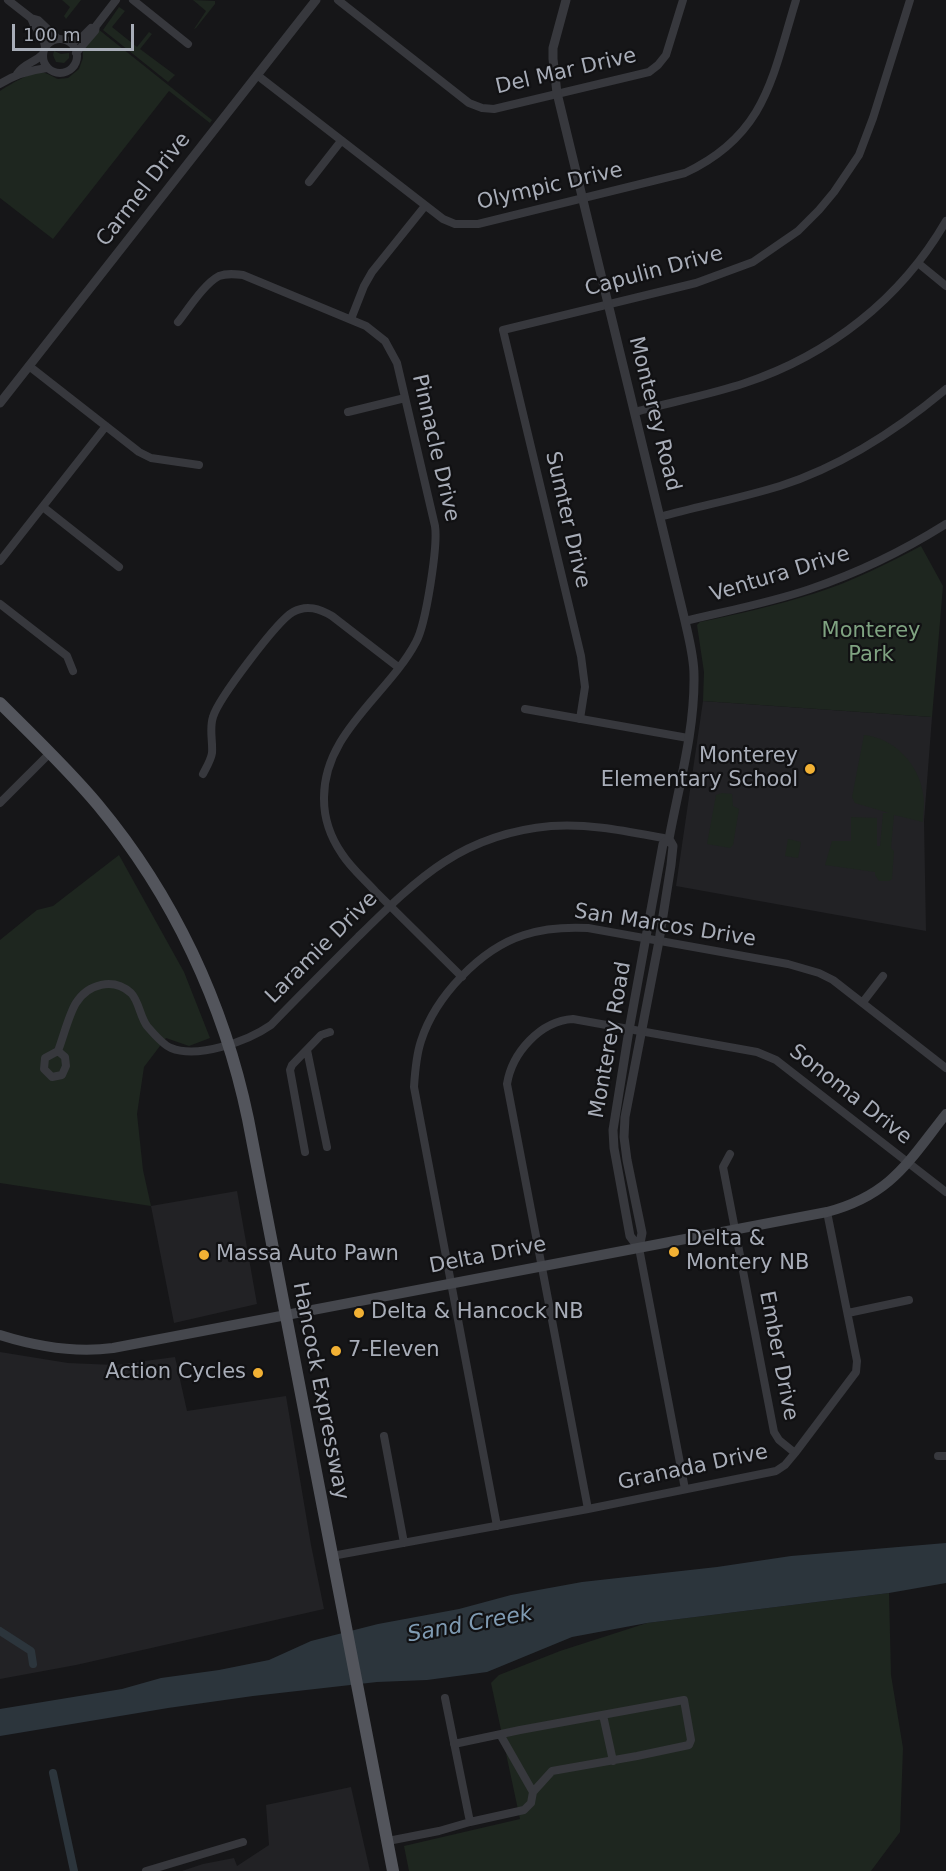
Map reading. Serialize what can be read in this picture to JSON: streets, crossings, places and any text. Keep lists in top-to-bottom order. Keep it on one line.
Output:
{"streets":{"main road":["Delta Drive","Hancock Expressway"],"street":["Del Mar Drive","Olympic Drive","Carmel Drive","Capulin Drive","Monterey Road","Pinnacle Drive","Sumter Drive","Ventura Drive","San Marcos Drive","Laramie Drive","Sonoma Drive","Ember Drive","Granada Drive"]},"crossings":[["Del Mar Drive","Monterey Road"],["Olympic Drive","Carmel Drive"],["Olympic Drive","Monterey Road"],["Capulin Drive","Monterey Road"],["Capulin Drive","Sumter Drive"],["Monterey Road","Ventura Drive"],["Monterey Road","San Marcos Drive"],["Monterey Road","Laramie Drive"],["Monterey Road","Sonoma Drive"],["Monterey Road","Delta Drive"],["Monterey Road","Granada Drive"],["Pinnacle Drive","San Marcos Drive"],["Pinnacle Drive","Laramie Drive"],["San Marcos Drive","Delta Drive"],["San Marcos Drive","Granada Drive"],["Laramie Drive","Hancock Expressway"],["Sonoma Drive","Delta Drive"],["Sonoma Drive","Granada Drive"],["Delta Drive","Ember Drive"],["Delta Drive","Hancock Expressway"],["Delta Drive","Granada Drive"],["Ember Drive","Granada Drive"],["Hancock Expressway","Granada Drive"]],"water":["Sand Creek"],"parks":["Monterey Park"],"places":["Monterey Elementary School","Delta & Montery NB","Massa Auto Pawn","Delta & Hancock NB","7-Eleven","Action Cycles"],"scale_bar":"100 m"}
